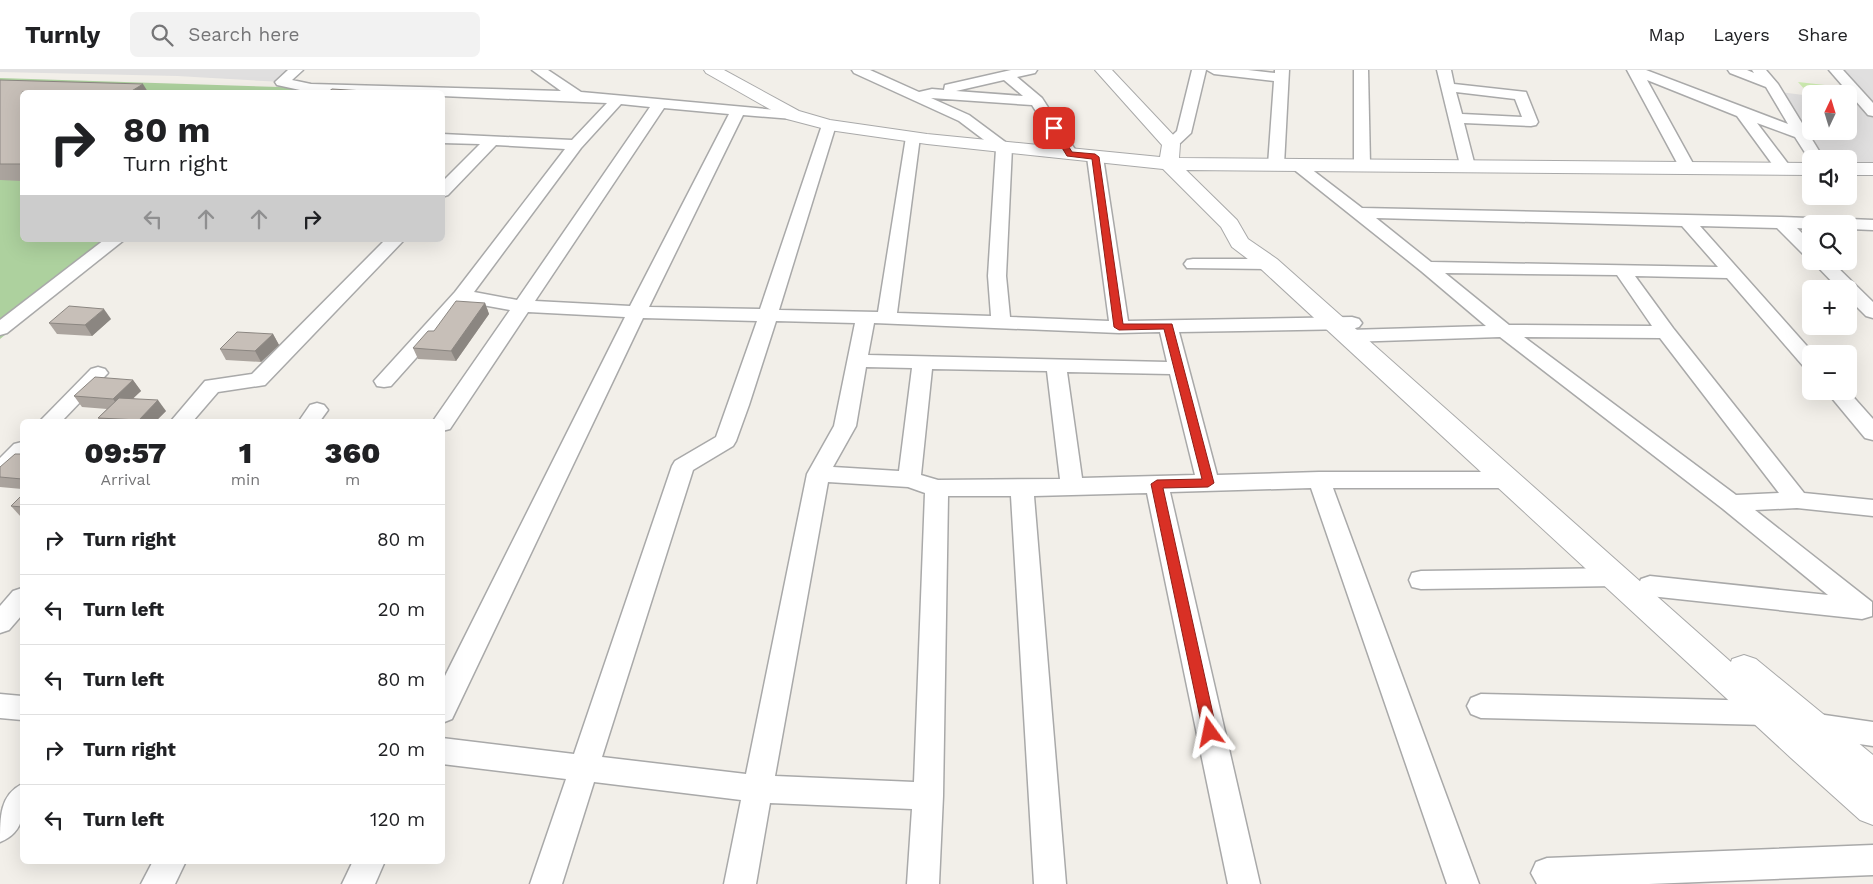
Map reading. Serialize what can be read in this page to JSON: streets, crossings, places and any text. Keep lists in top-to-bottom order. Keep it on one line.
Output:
{"north":"top","page":{"header":"Turnly","search":"Search here","nav":["Map","Layers","Share"],"map_buttons":["+","−"],"turn":["80 m","Turn right"],"eta":["09:57","Arrival","1","min","360","m"],"list":[{"name":"Turn right","value":"80 m"},{"name":"Turn left","value":"20 m"},{"name":"Turn left","value":"80 m"},{"name":"Turn right","value":"20 m"},{"name":"Turn left","value":"120 m"}]}}
